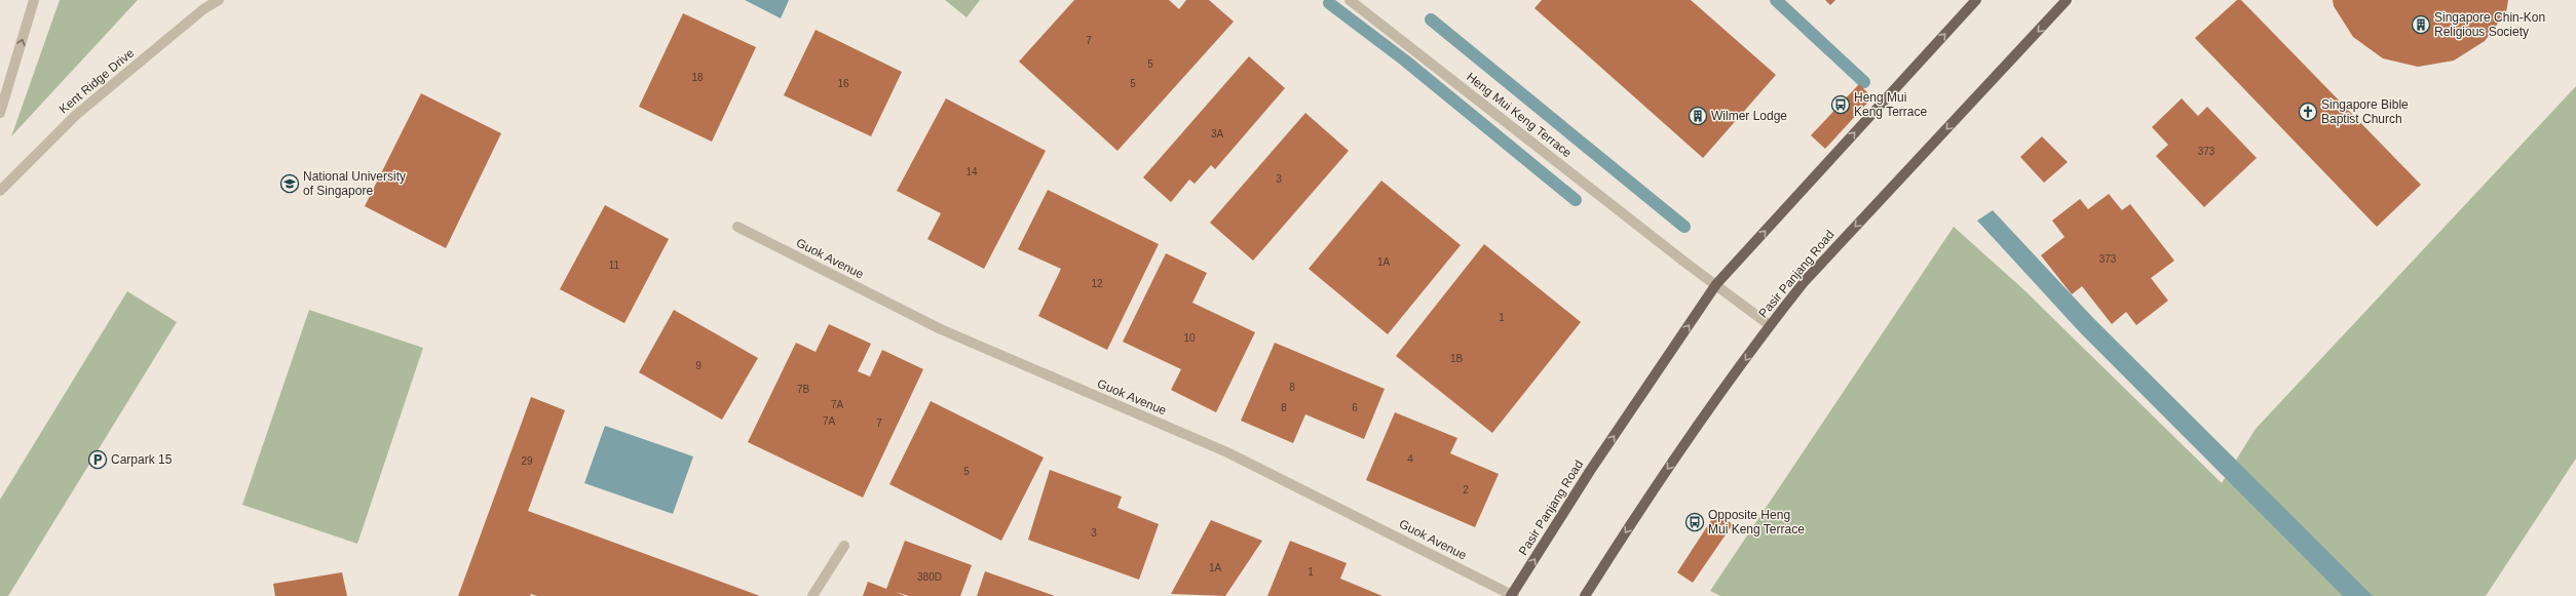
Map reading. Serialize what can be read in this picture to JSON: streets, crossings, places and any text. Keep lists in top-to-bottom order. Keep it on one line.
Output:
{"streets":{"main road":["Pasir Panjang Road"],"street":["Kent Ridge Drive","Heng Mui Keng Terrace","Guok Avenue"]},"crossings":[["Heng Mui Keng Terrace","Pasir Panjang Road"],["Guok Avenue","Pasir Panjang Road"]],"places":{"building":["Singapore Chin-Kon Religious Society","Wilmer Lodge"],"bus stop":["Heng Mui Keng Terrace","Opposite Heng Mui Keng Terrace"],"church":["Singapore Bible Baptist Church"],"school or university":["National University of Singapore"],"parking":["Carpark 15"]},"house_numbers":["7","5","18","16","5","3A","373","14","3","373","1A","11","12","1","10","1B","9","8","7B","7A","8","6","7A","7","4","29","5","2","3","1A","1","380D"]}
